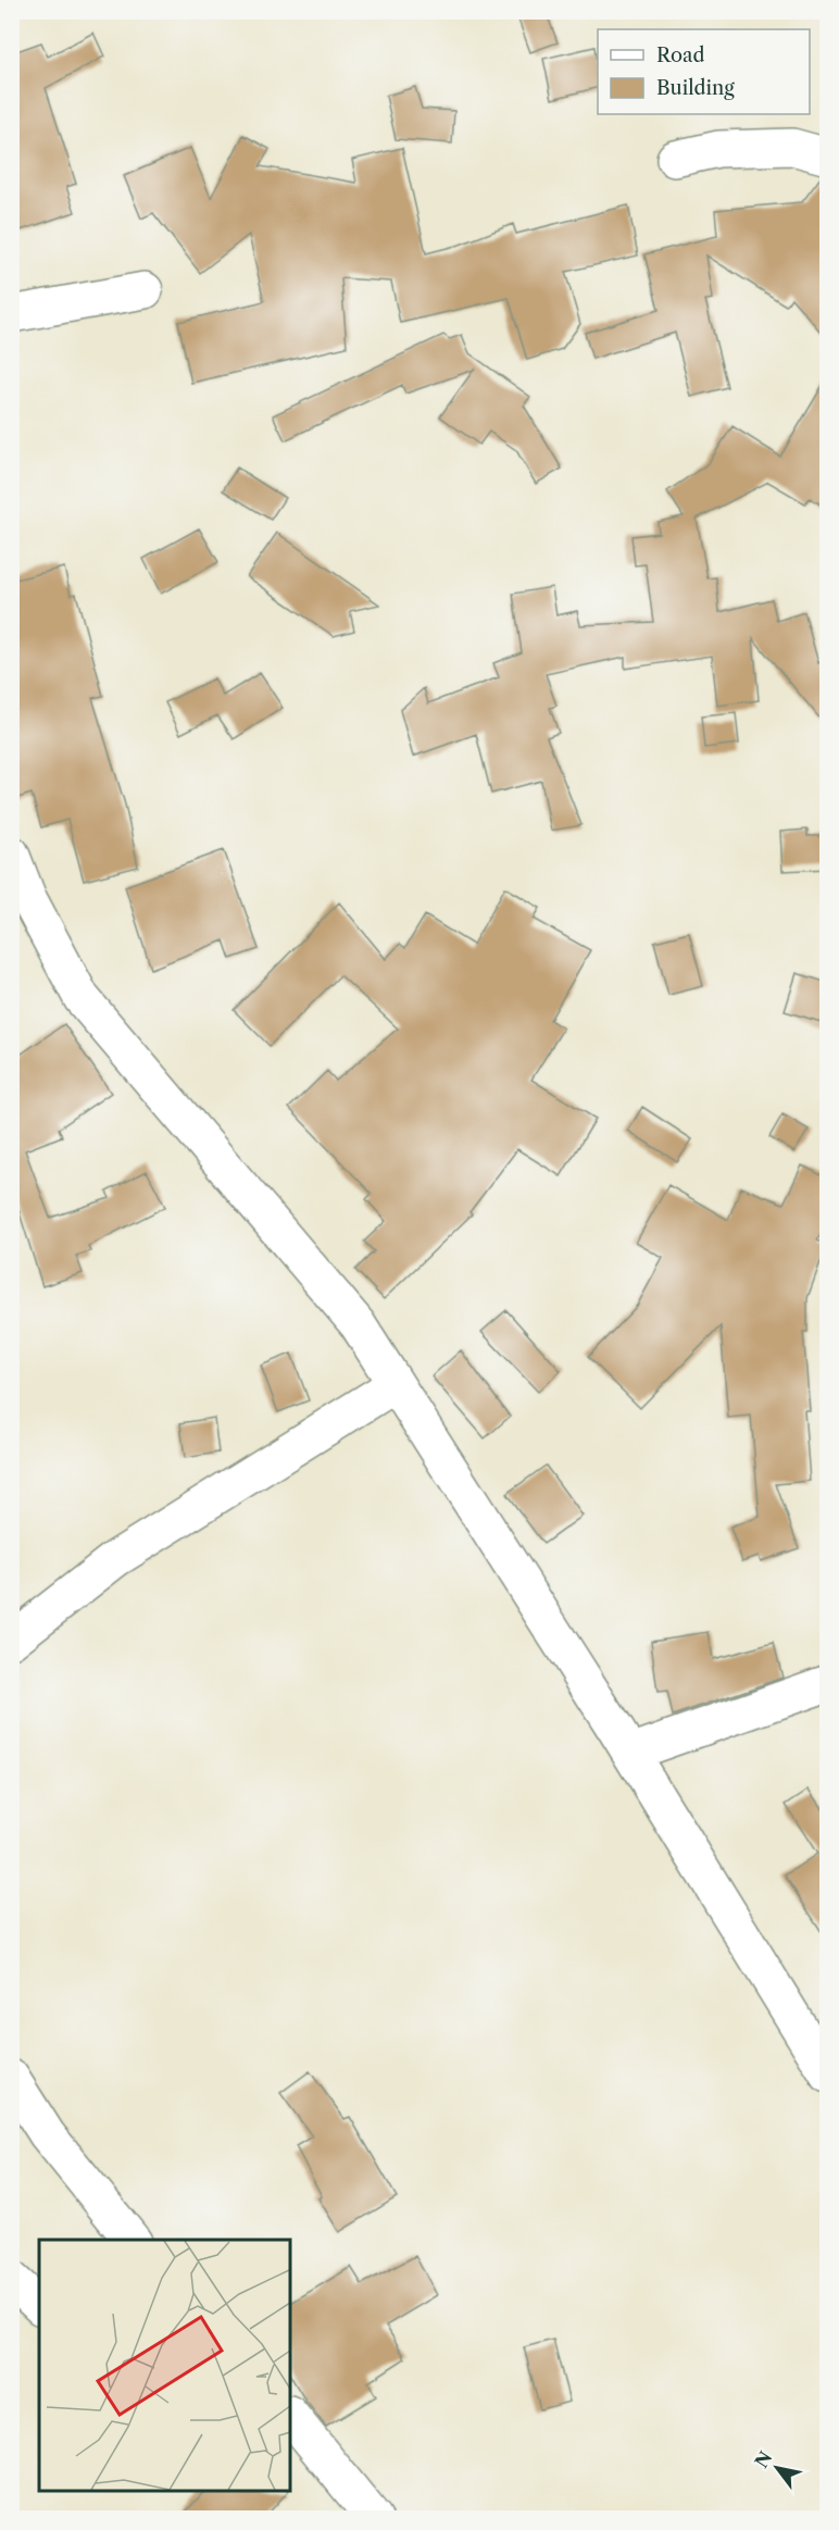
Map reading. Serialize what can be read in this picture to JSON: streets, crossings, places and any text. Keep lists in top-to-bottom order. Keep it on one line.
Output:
{"legend":["Road","Building"],"north":"top left"}
